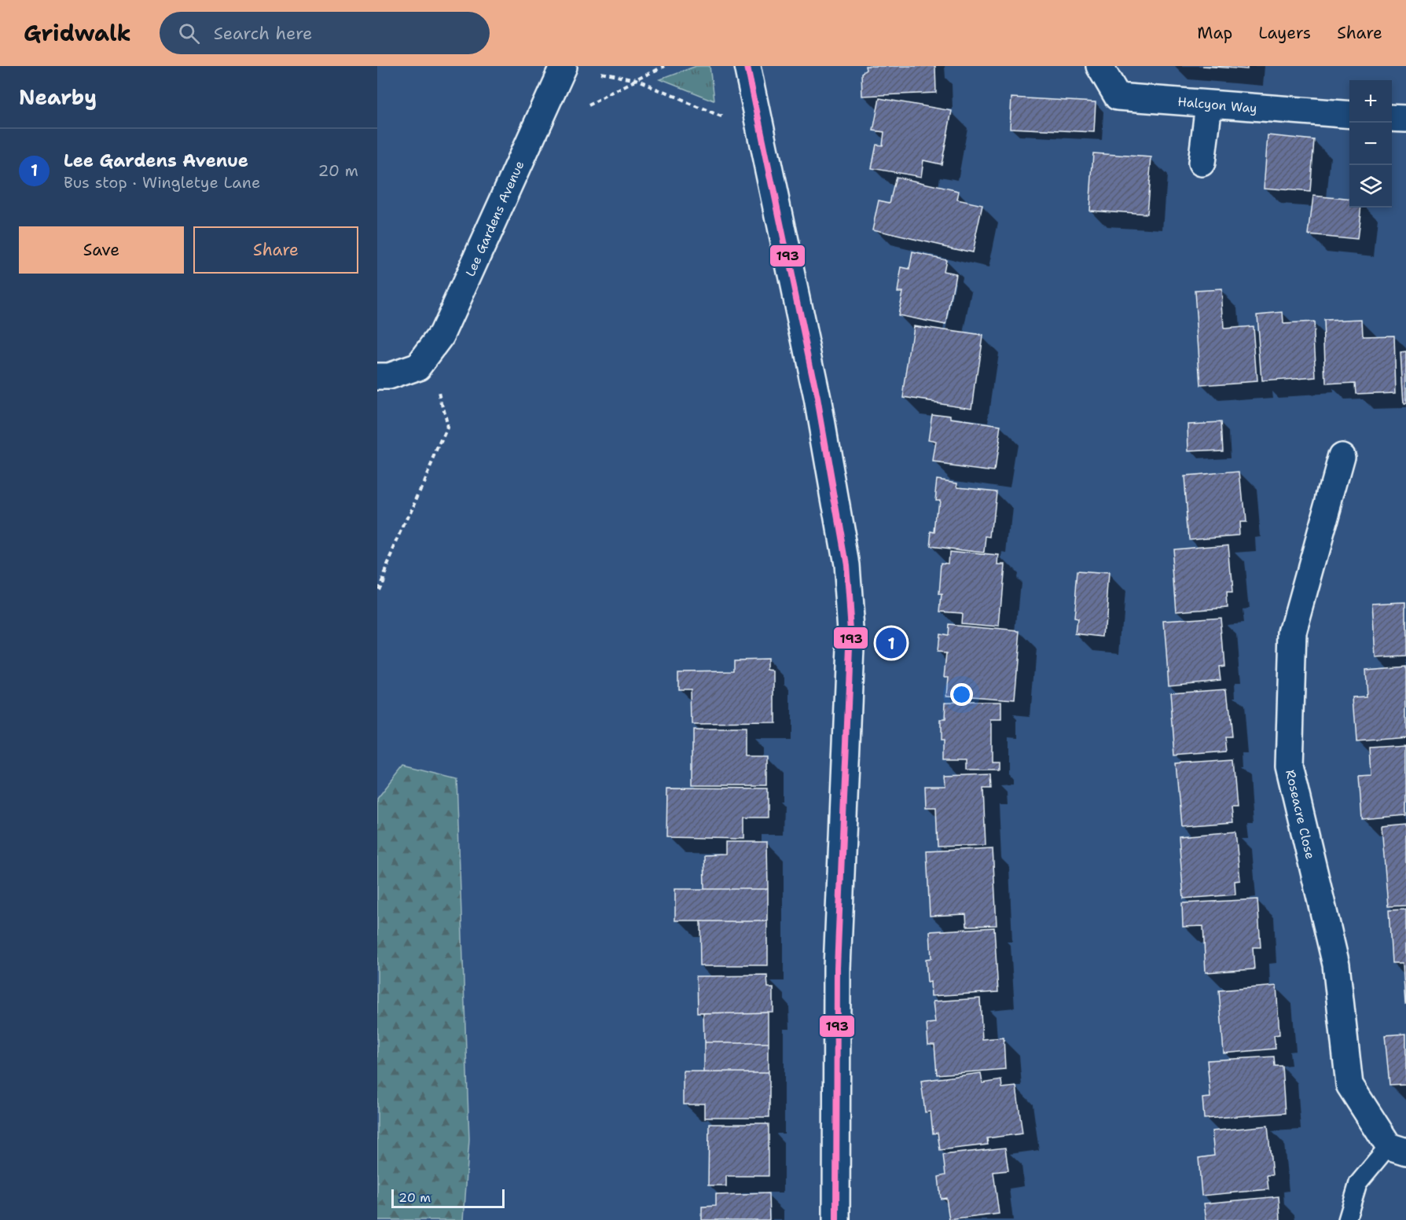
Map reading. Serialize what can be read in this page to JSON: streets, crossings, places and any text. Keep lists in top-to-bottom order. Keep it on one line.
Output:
{"streets":{"street":["Halcyon Way","Lee Gardens Avenue","Roseacre Close"]},"lines":["transit line 193"],"scale_bar":"20 m","page":{"header":"Gridwalk","search":"Search here","nav":["Map","Layers","Share"],"heading":"Nearby","map_buttons":["+","−"],"list":[{"mark":"1","name":"Lee Gardens Avenue","note":"Bus stop · Wingletye Lane","value":"20 m"}],"buttons":["Save","Share"],"pins":"1","scale":"20 m"}}
